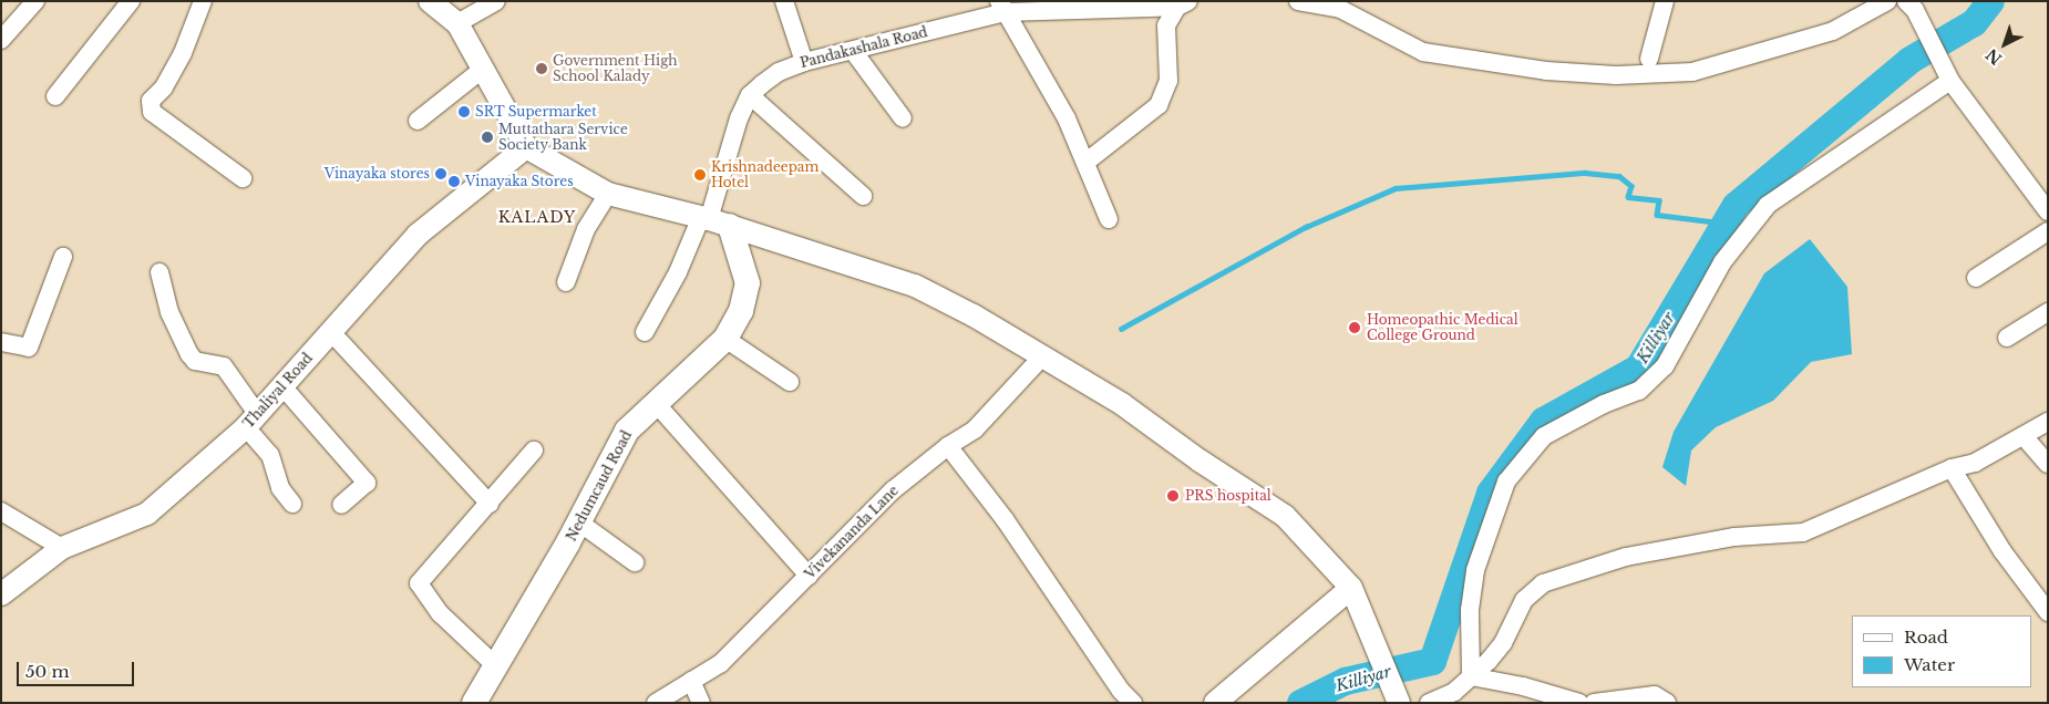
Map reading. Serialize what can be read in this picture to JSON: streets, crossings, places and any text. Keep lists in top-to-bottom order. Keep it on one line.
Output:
{"streets":{"main road":["Nedumcaud Road"],"street":["Pandakashala Road","Thaliyal Road","Vivekananda Lane"]},"crossings":[["Pandakashala Road","Nedumcaud Road"]],"districts":["KALADY"],"water":["Killiyar"],"places":["Government High School Kalady","SRT Supermarket","Muttathara Service Society Bank","Vinayaka stores","Krishnadeepam Hotel","Vinayaka Stores","Homeopathic Medical College Ground","PRS hospital"],"legend":["Road","Water"],"scale_bar":"50 m","north":"bottom left"}
